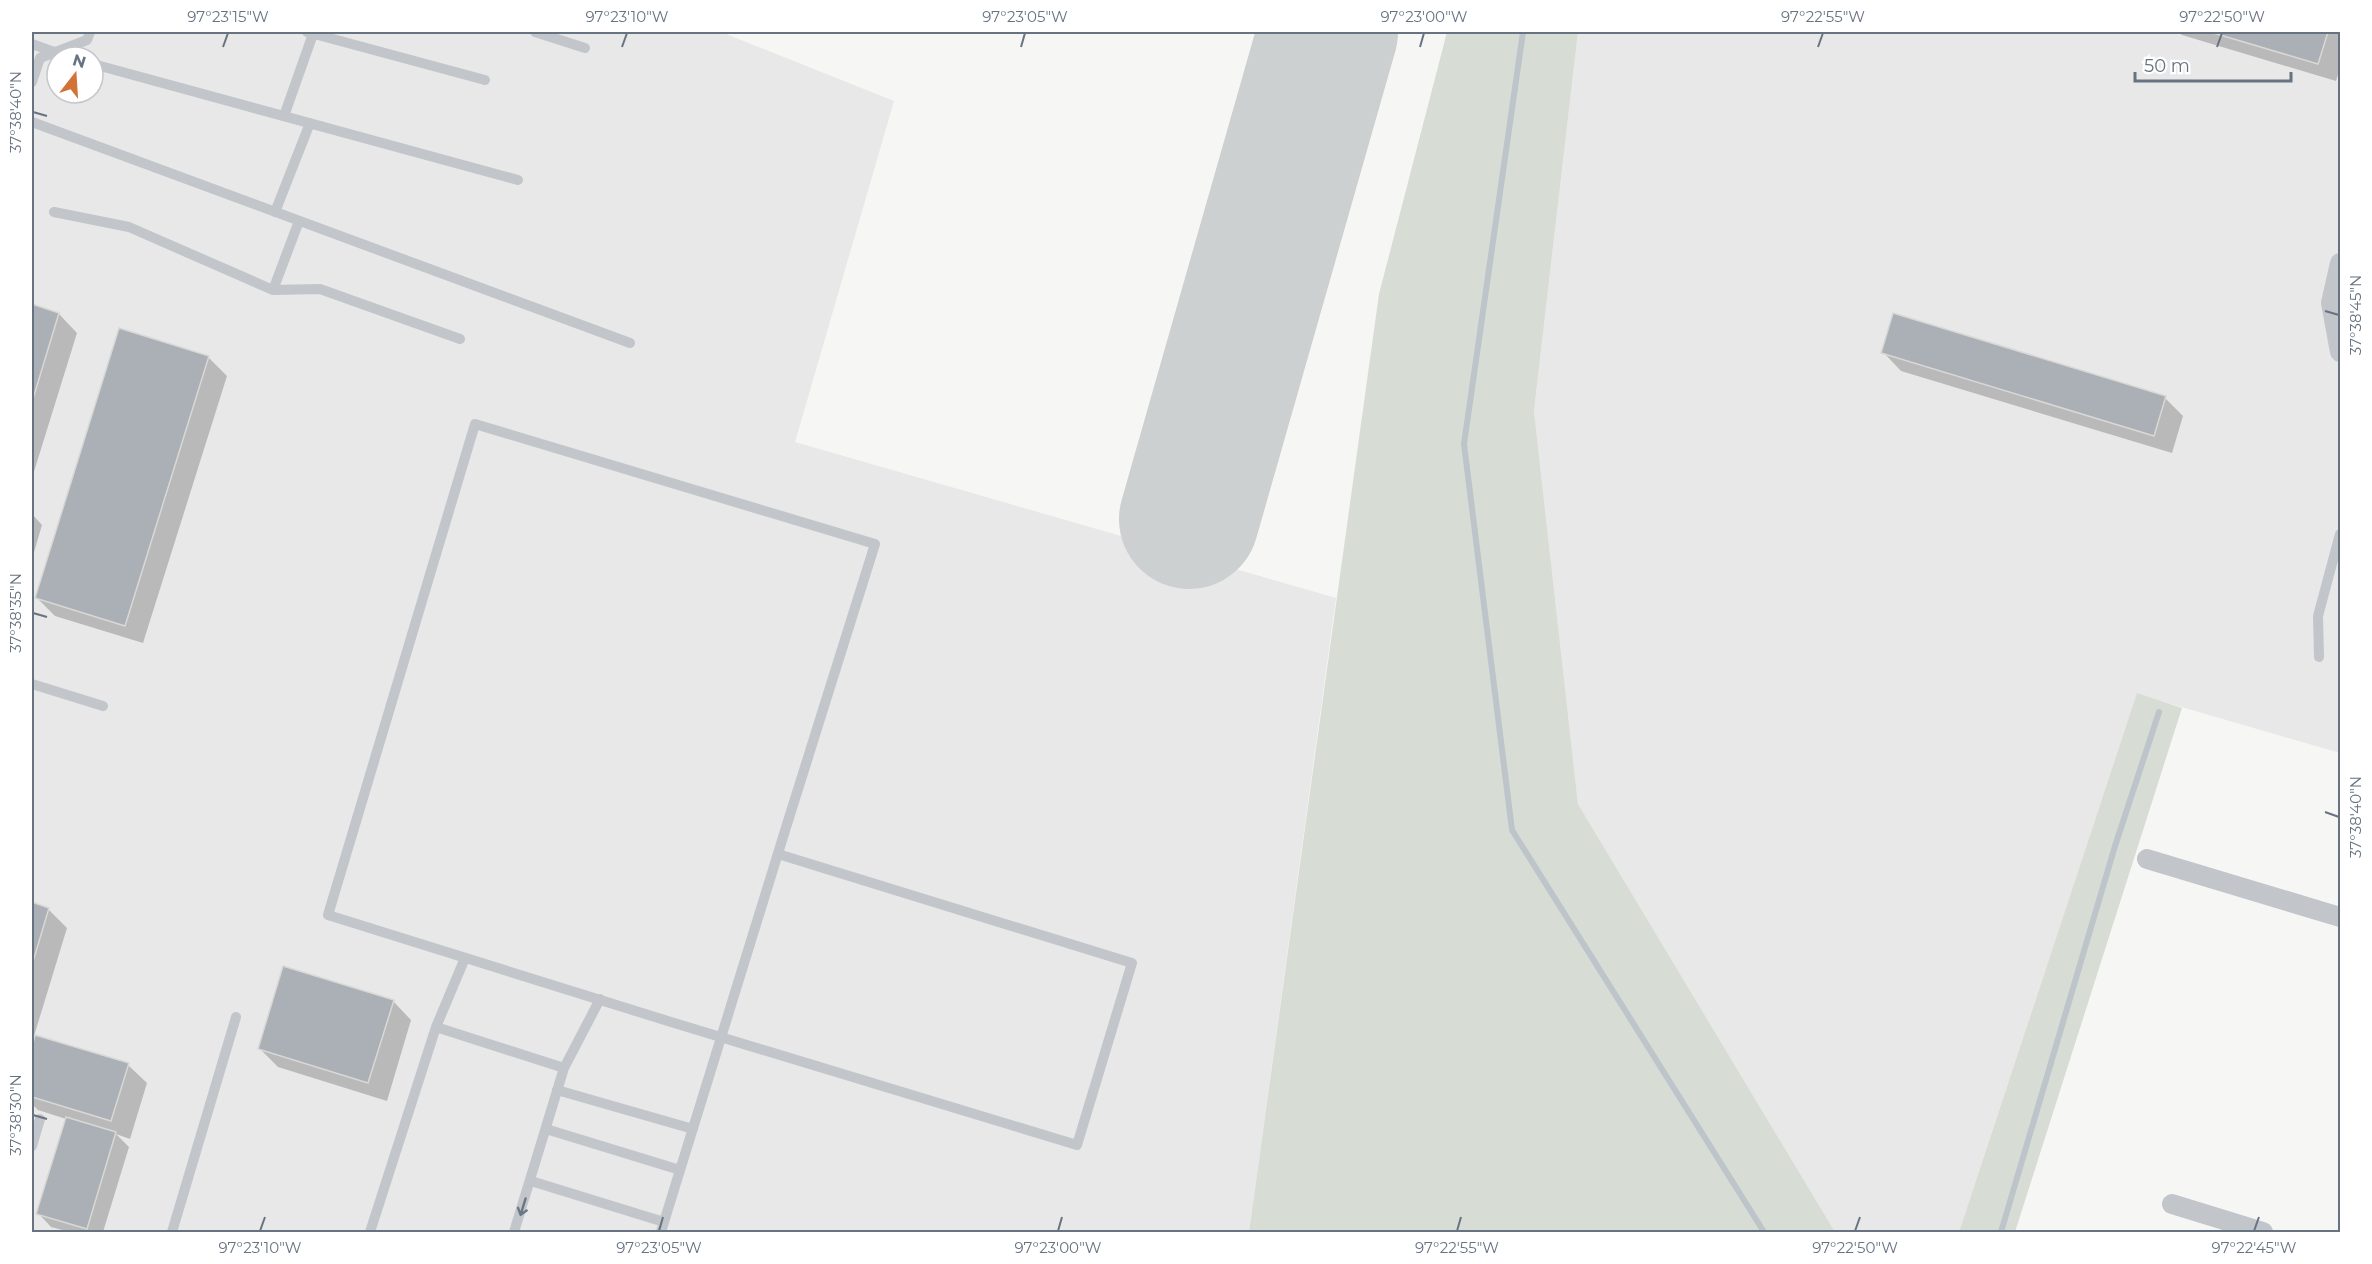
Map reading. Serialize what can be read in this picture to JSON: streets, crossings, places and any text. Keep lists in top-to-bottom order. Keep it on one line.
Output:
{"scale_bar":"50 m","north":"top","coordinates":["97°23'15\"W","97°23'10\"W","97°23'05\"W","97°23'00\"W","97°22'55\"W","97°22'50\"W","37°38'40\"N","37°38'45\"N","37°38'35\"N","37°38'30\"N","97°22'45\"W"]}
